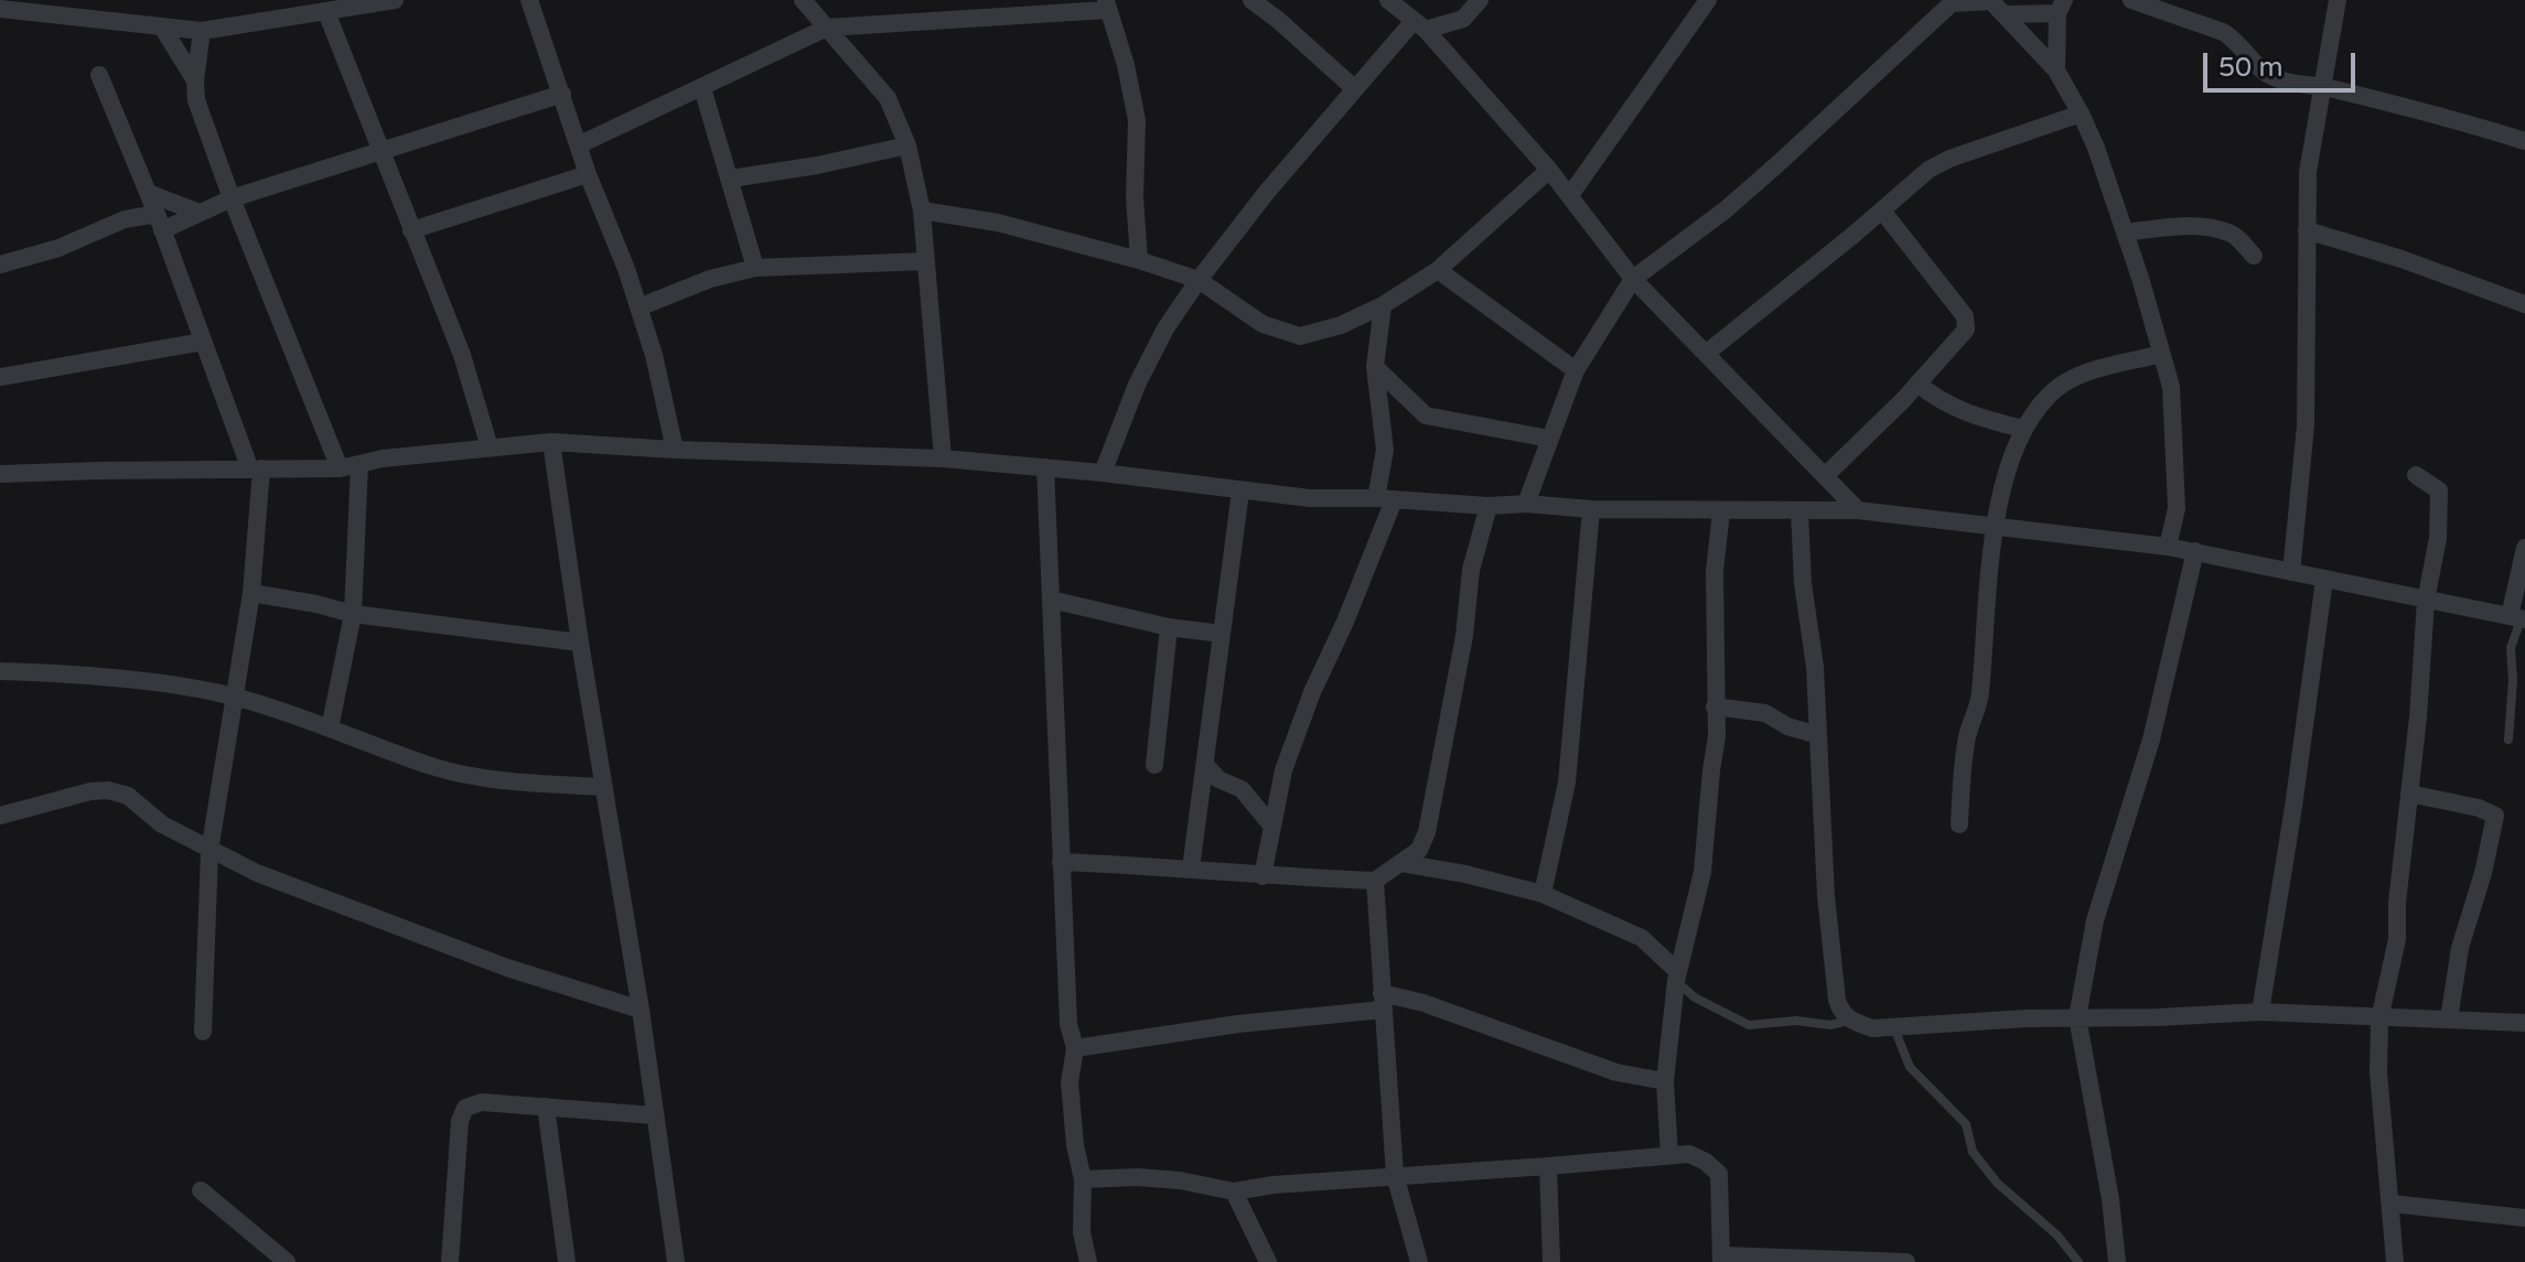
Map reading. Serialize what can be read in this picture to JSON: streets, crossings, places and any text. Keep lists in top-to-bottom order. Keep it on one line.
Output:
{"scale_bar":"50 m"}
